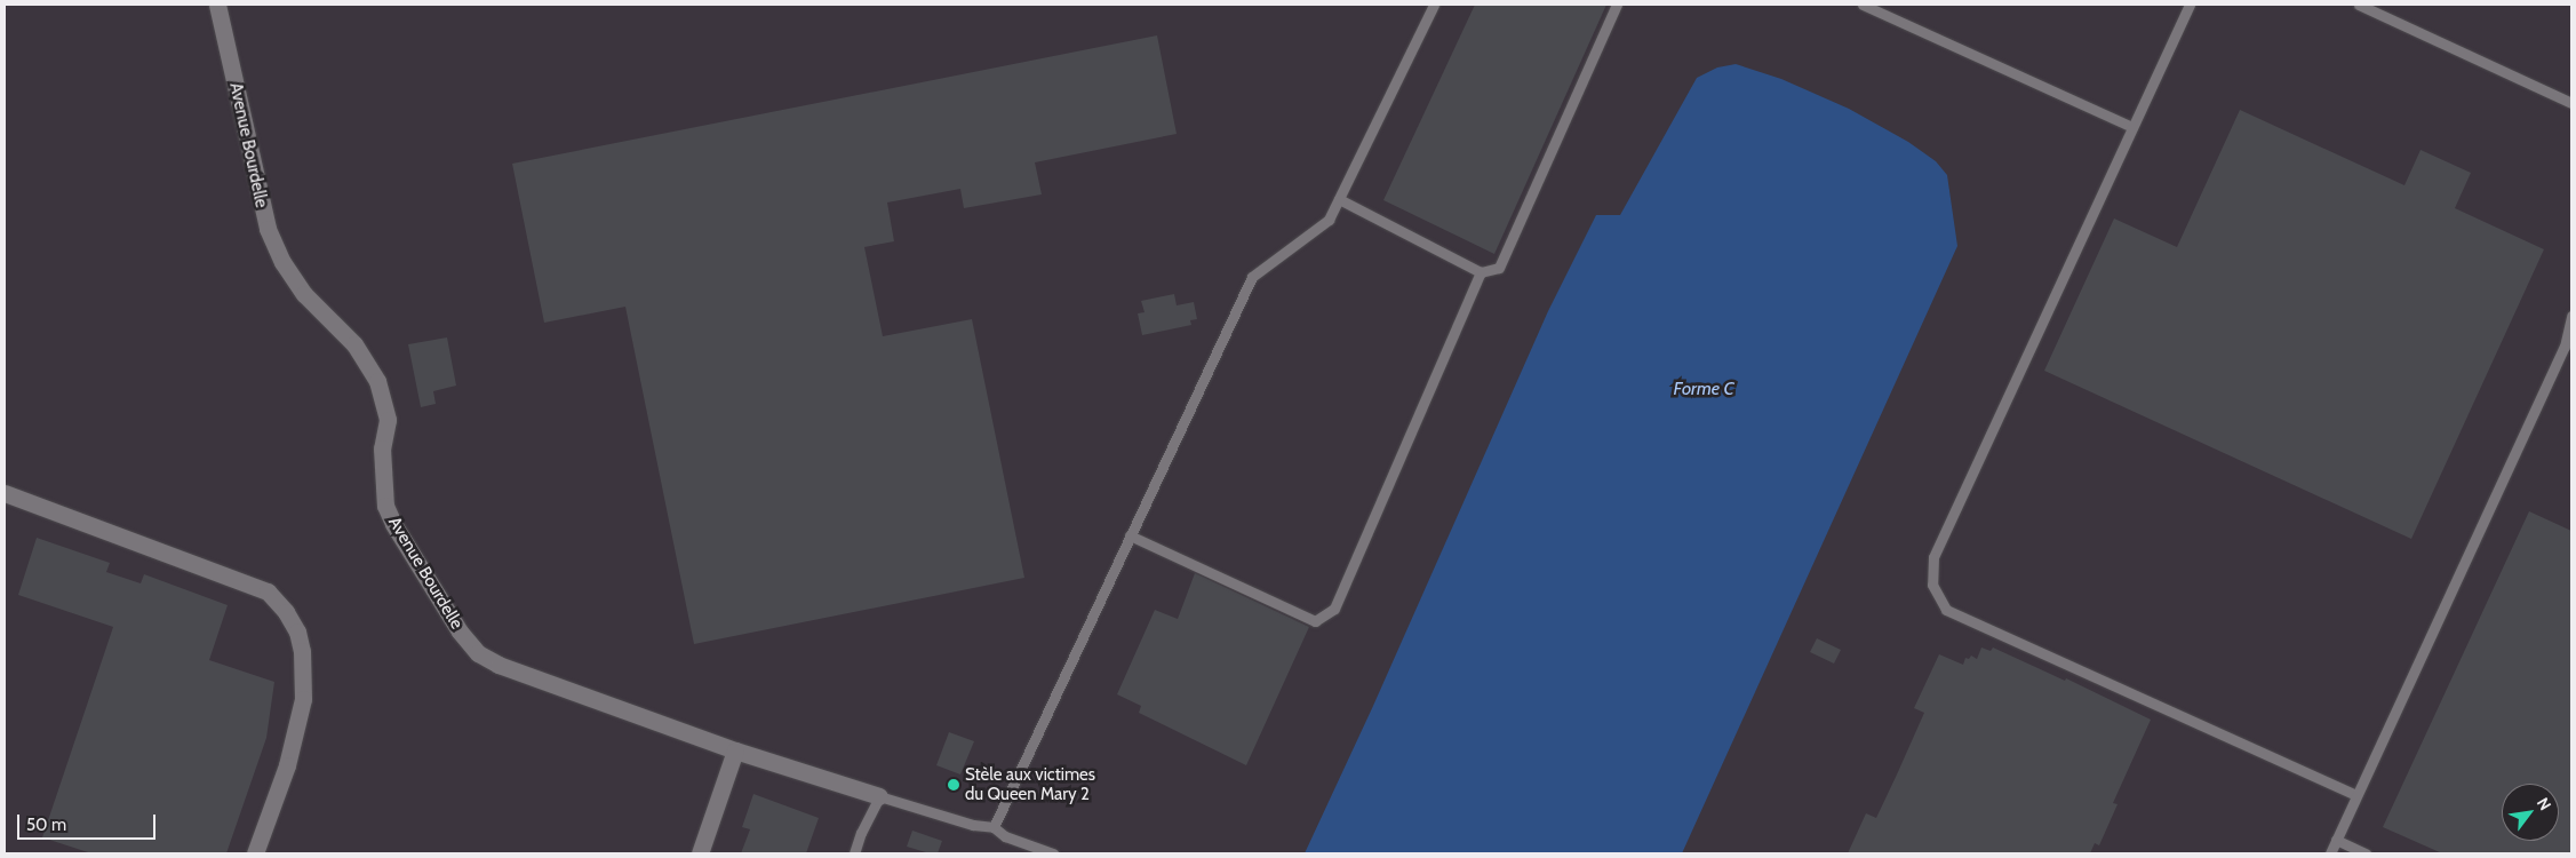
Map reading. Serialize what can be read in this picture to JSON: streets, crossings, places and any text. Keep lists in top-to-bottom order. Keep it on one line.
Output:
{"streets":{"street":["Avenue Bourdelle"]},"water":["Forme C"],"places":["Stèle aux victimes du Queen Mary 2"],"scale_bar":"50 m","north":"top right"}
